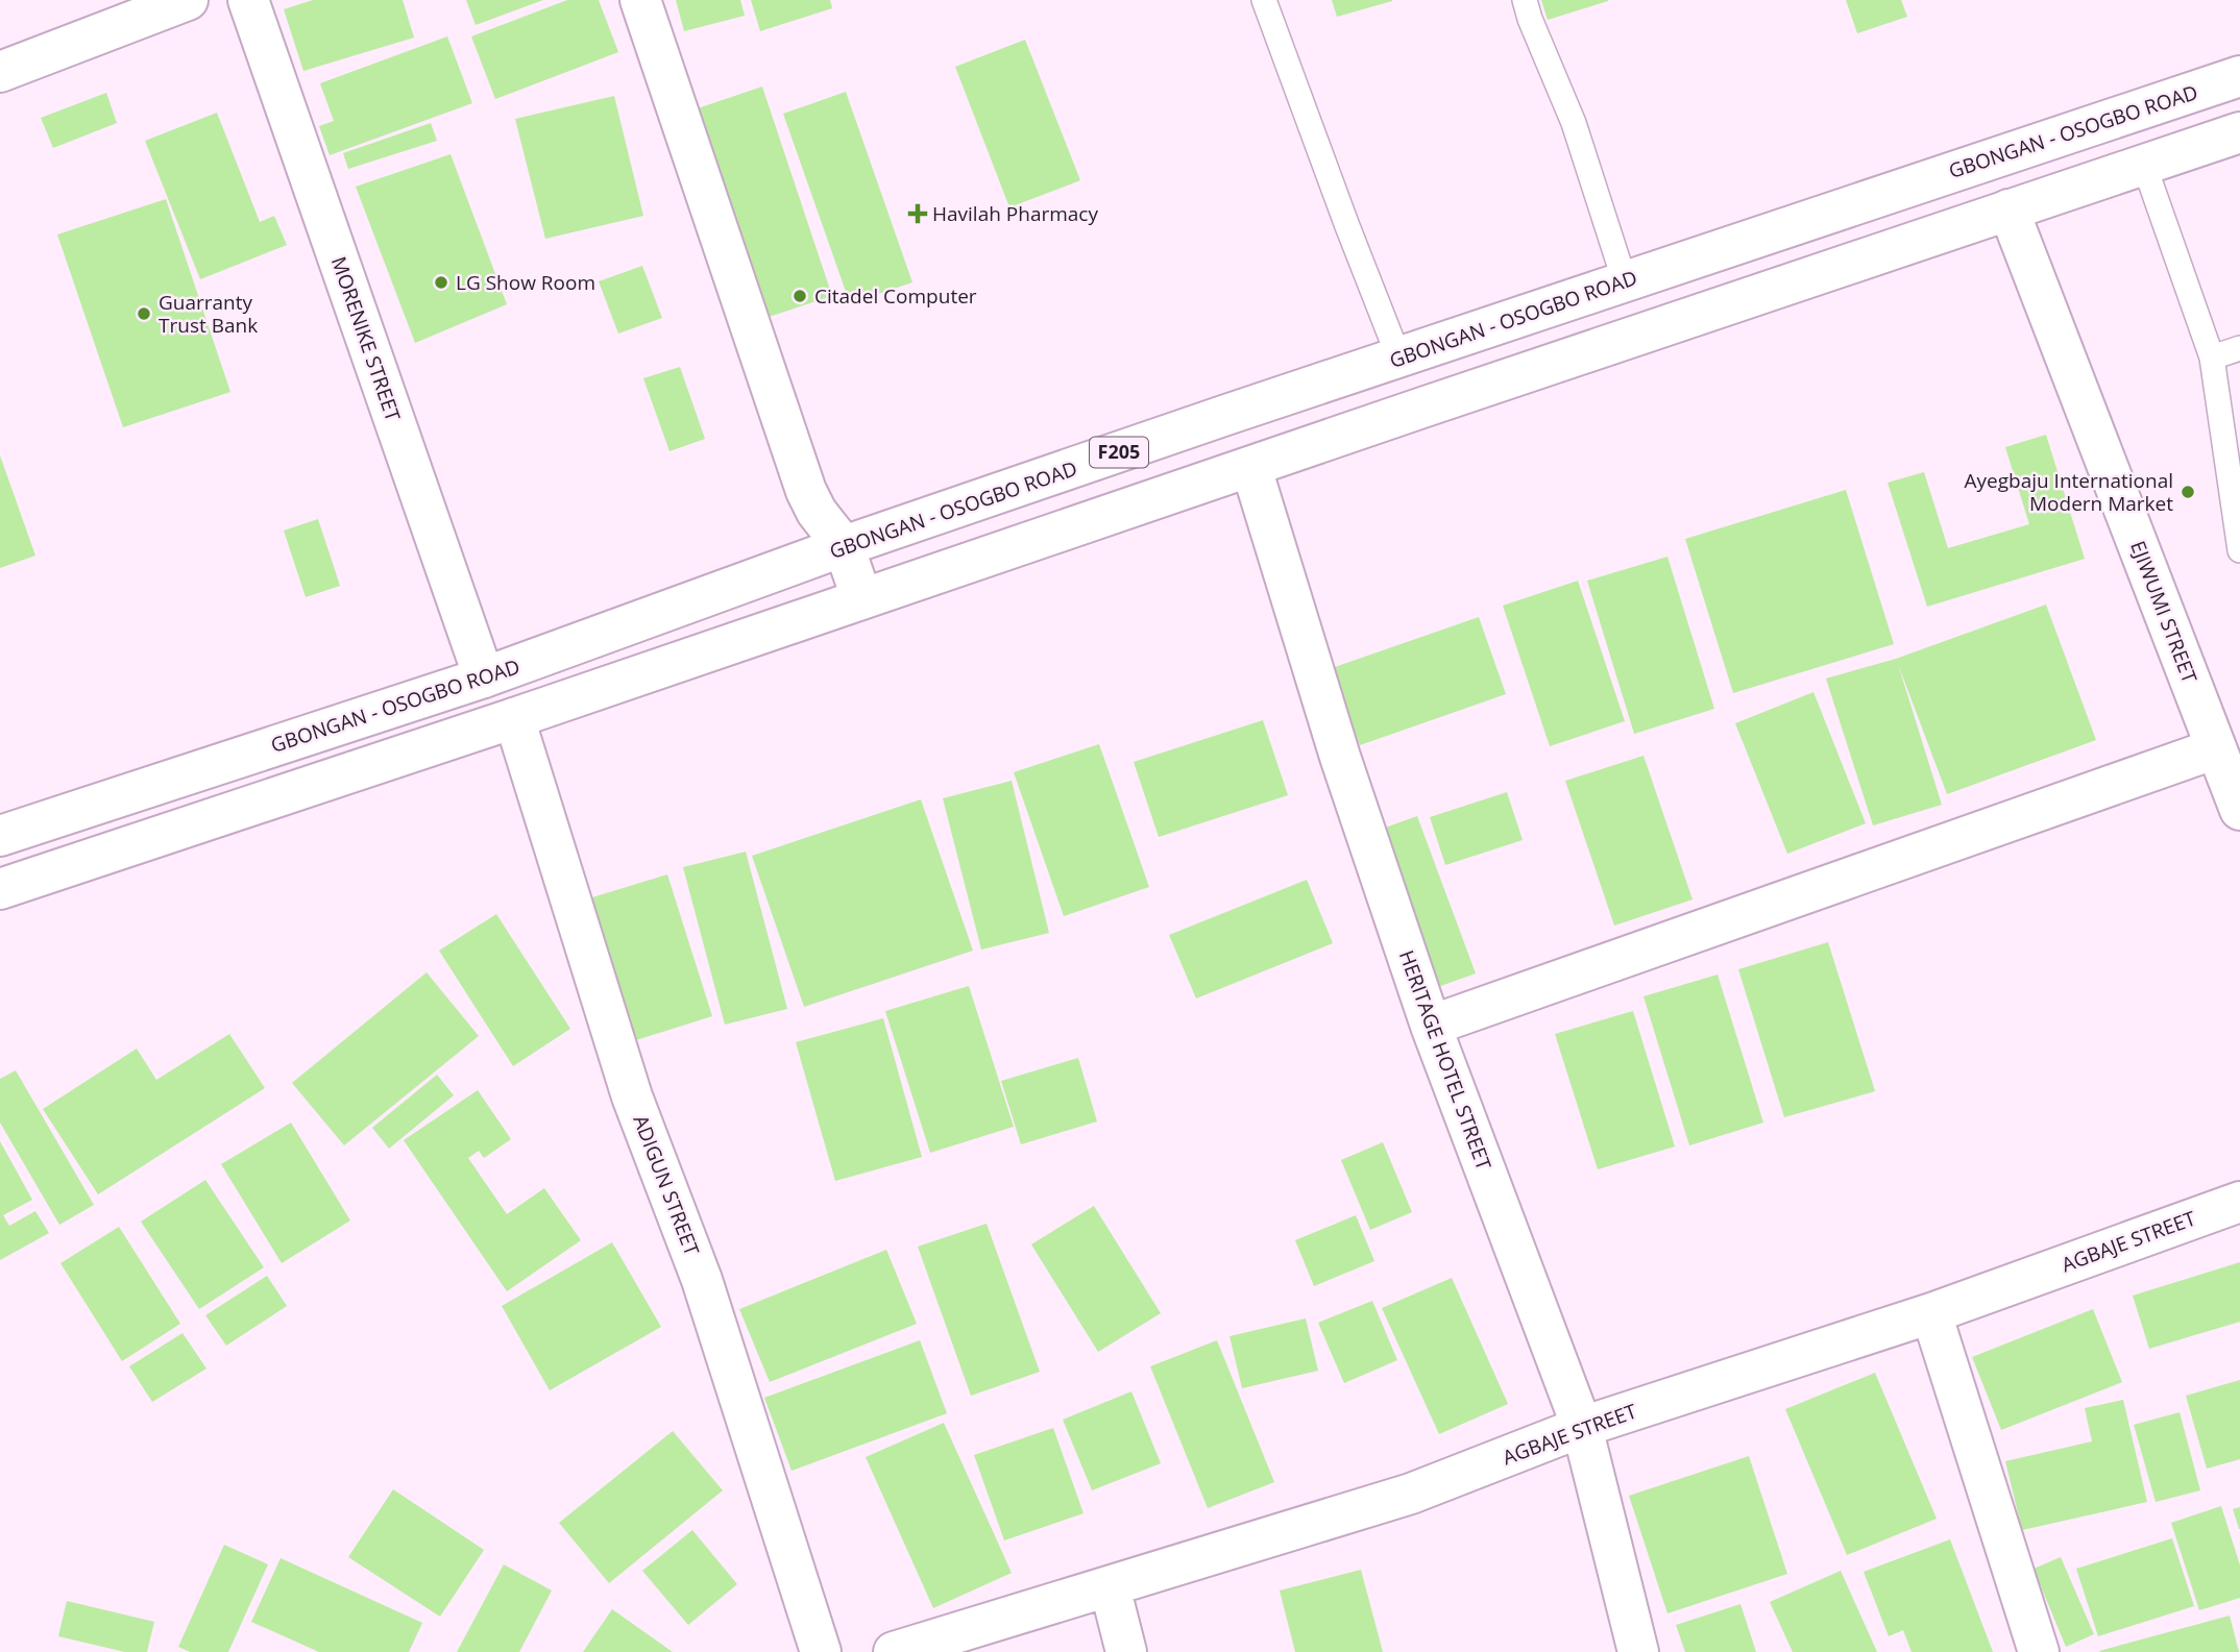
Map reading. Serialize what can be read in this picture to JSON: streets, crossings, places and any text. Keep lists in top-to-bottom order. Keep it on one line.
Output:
{"streets":{"street":["GBONGAN - OSOGBO ROAD","MORENIKE STREET","F205","EJIWUMI STREET","HERITAGE HOTEL STREET","ADIGUN STREET","AGBAJE STREET"]},"crossings":[["GBONGAN - OSOGBO ROAD","MORENIKE STREET"],["HERITAGE HOTEL STREET","AGBAJE STREET"]],"places":{"health":["Havilah Pharmacy"],"other":["LG Show Room","Citadel Computer","Guarranty Trust Bank","Ayegbaju International Modern Market"]}}
